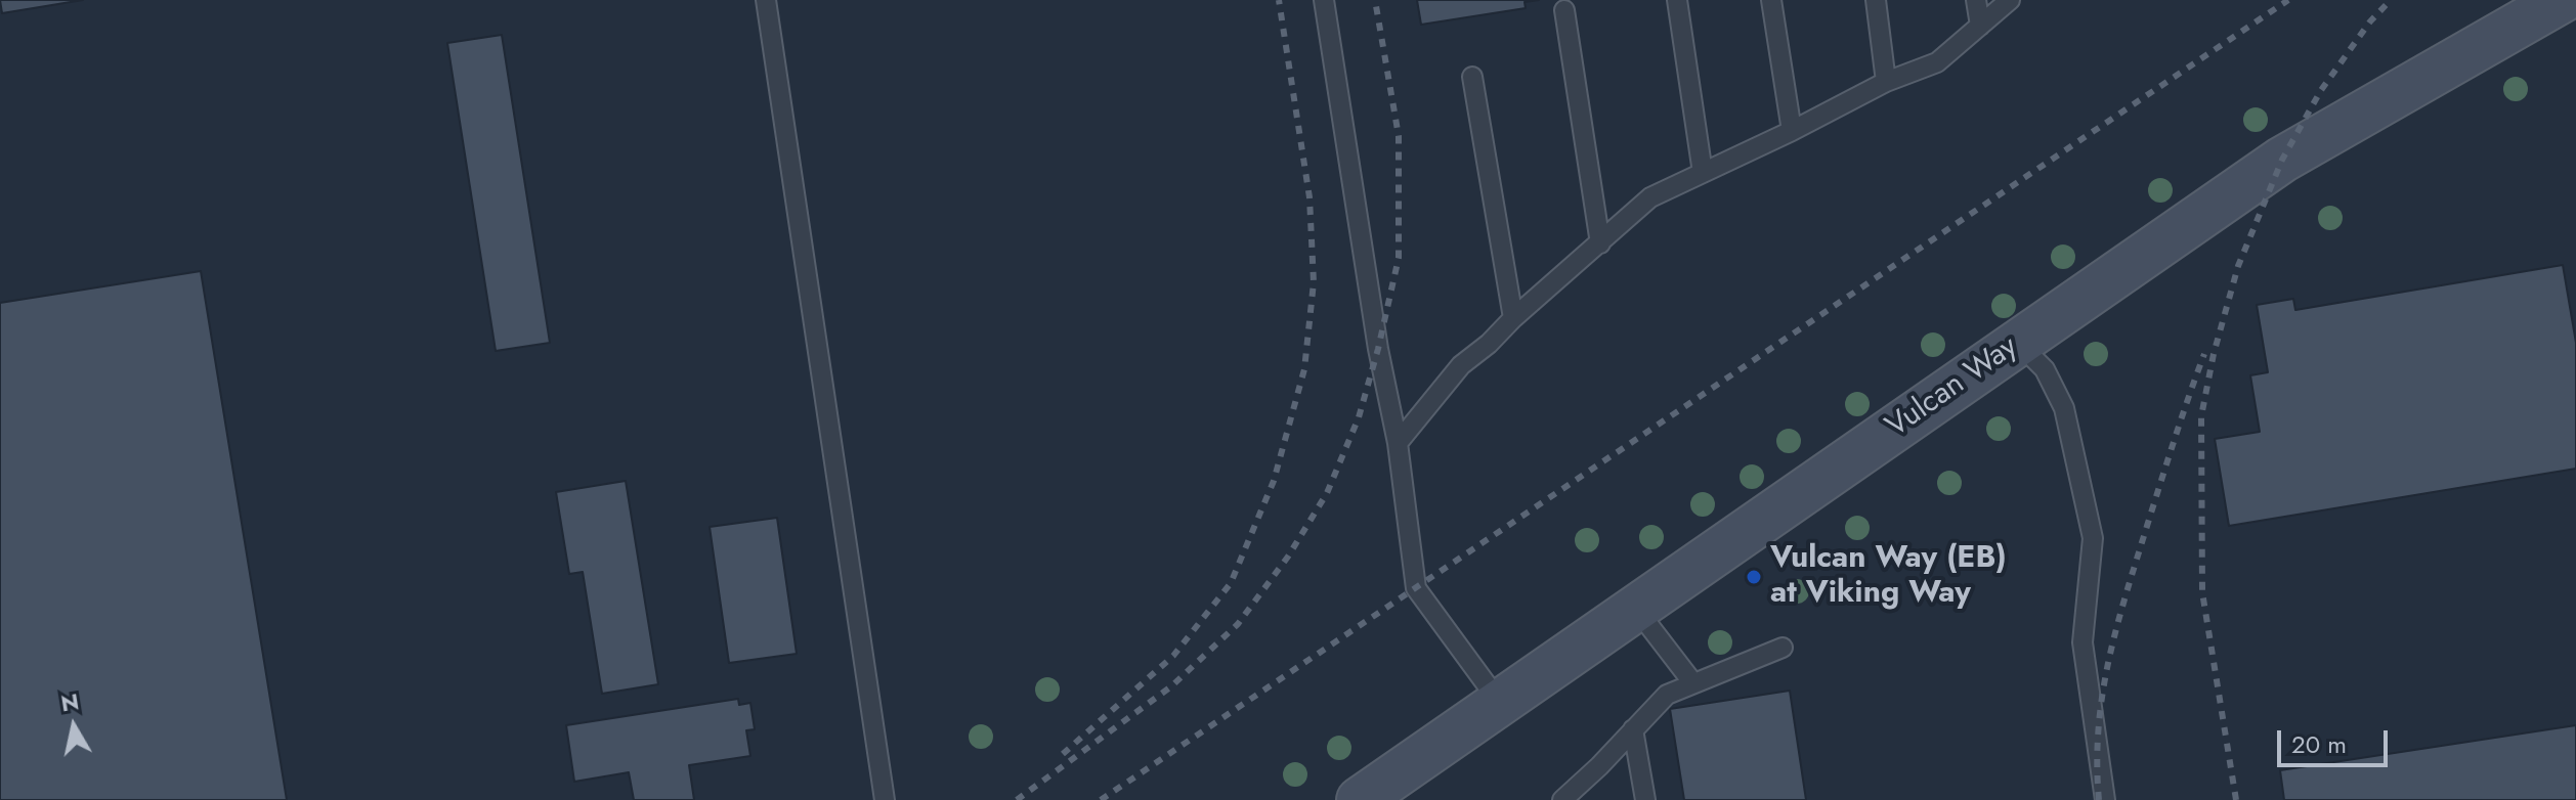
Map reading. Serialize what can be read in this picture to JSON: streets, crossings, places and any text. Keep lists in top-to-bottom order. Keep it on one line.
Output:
{"streets":{"street":["Vulcan Way"]},"places":["Vulcan Way (EB) at Viking Way"],"scale_bar":"20 m","north":"top"}
